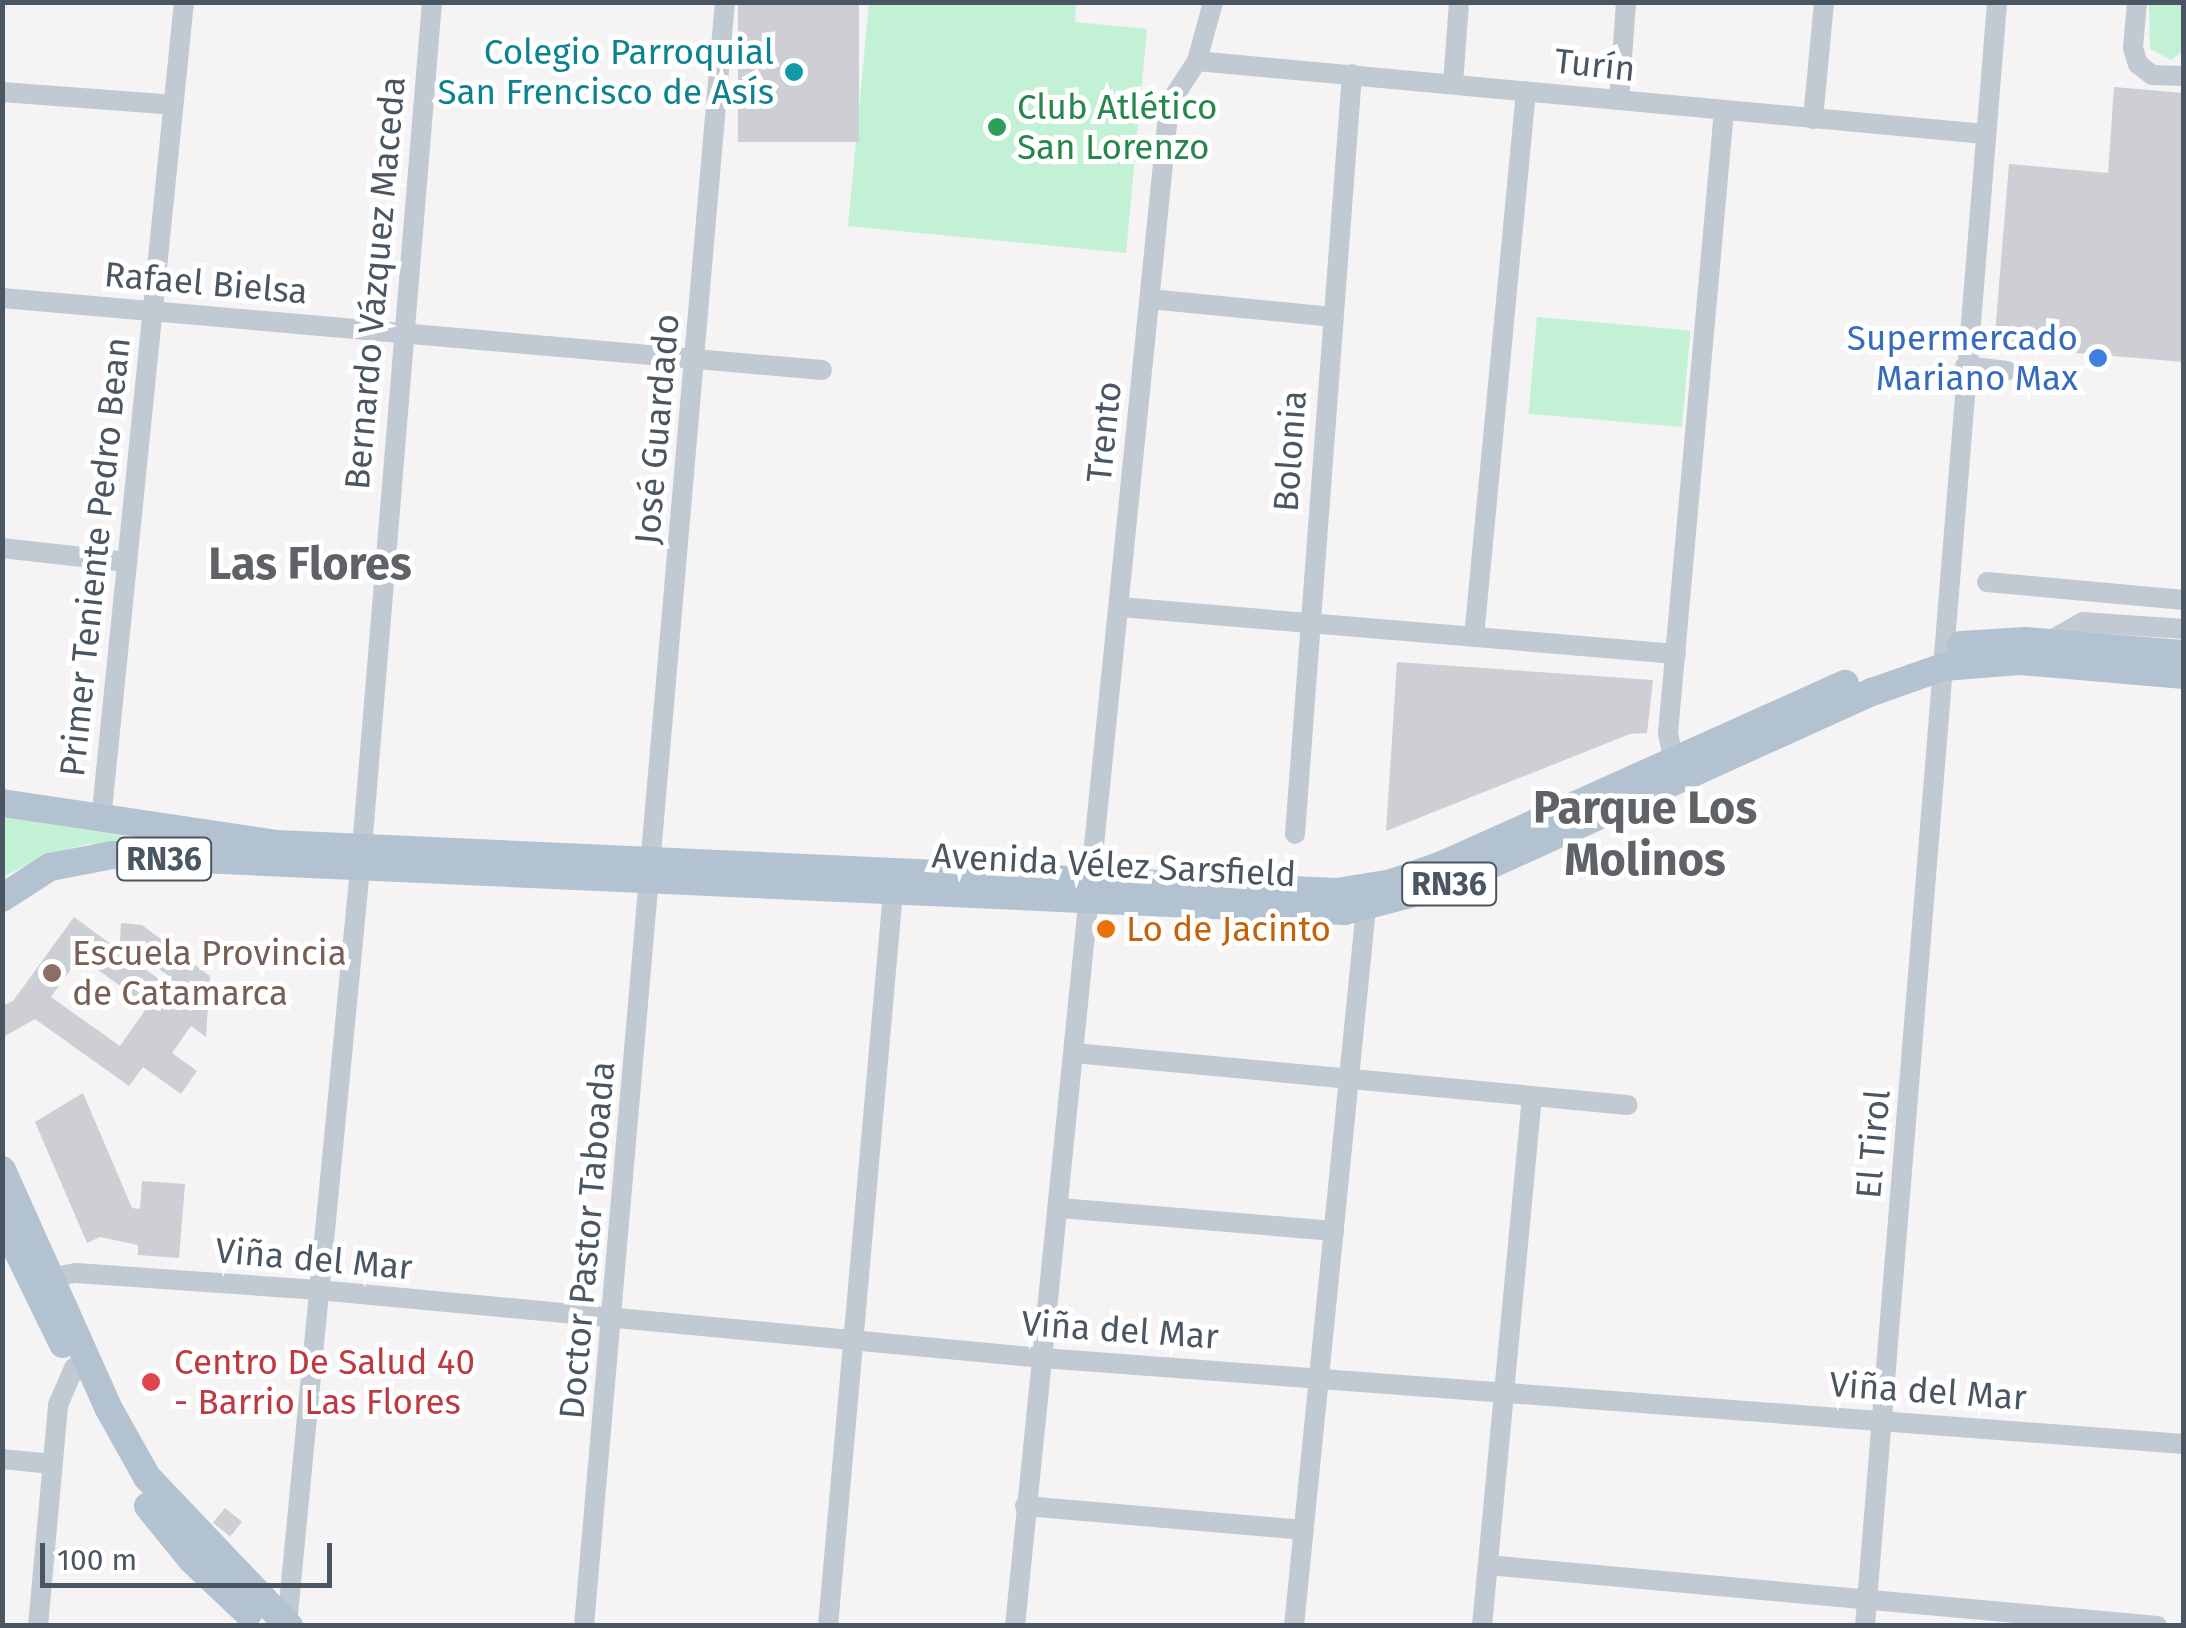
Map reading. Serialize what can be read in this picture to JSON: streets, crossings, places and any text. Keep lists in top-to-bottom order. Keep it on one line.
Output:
{"streets":{"main road":["RN36","Avenida Vélez Sarsfield"],"street":["Turín","Rafael Bielsa","Bernardo Vázquez Maceda","José Guardado","Trento","Bolonia","Primer Teniente Pedro Bean","El Tirol","Doctor Pastor Taboada","Viña del Mar"]},"crossings":[["Turín","Trento"],["Turín","Bolonia"],["Turín","El Tirol"],["Rafael Bielsa","Bernardo Vázquez Maceda"],["Rafael Bielsa","José Guardado"],["Rafael Bielsa","Primer Teniente Pedro Bean"],["Bernardo Vázquez Maceda","Avenida Vélez Sarsfield"],["Bernardo Vázquez Maceda","Viña del Mar"],["José Guardado","Avenida Vélez Sarsfield"],["José Guardado","Doctor Pastor Taboada"],["Trento","Avenida Vélez Sarsfield"],["Trento","Viña del Mar"],["Primer Teniente Pedro Bean","Avenida Vélez Sarsfield"],["Avenida Vélez Sarsfield","El Tirol"],["Avenida Vélez Sarsfield","Doctor Pastor Taboada"],["El Tirol","Viña del Mar"],["Doctor Pastor Taboada","Viña del Mar"]],"districts":["Las Flores","Parque Los Molinos"],"places":["Colegio Parroquial San Frencisco de Asís","Club Atlético San Lorenzo","Supermercado Mariano Max","Lo de Jacinto","Escuela Provincia de Catamarca","Centro De Salud 40 - Barrio Las Flores"],"scale_bar":"100 m"}
